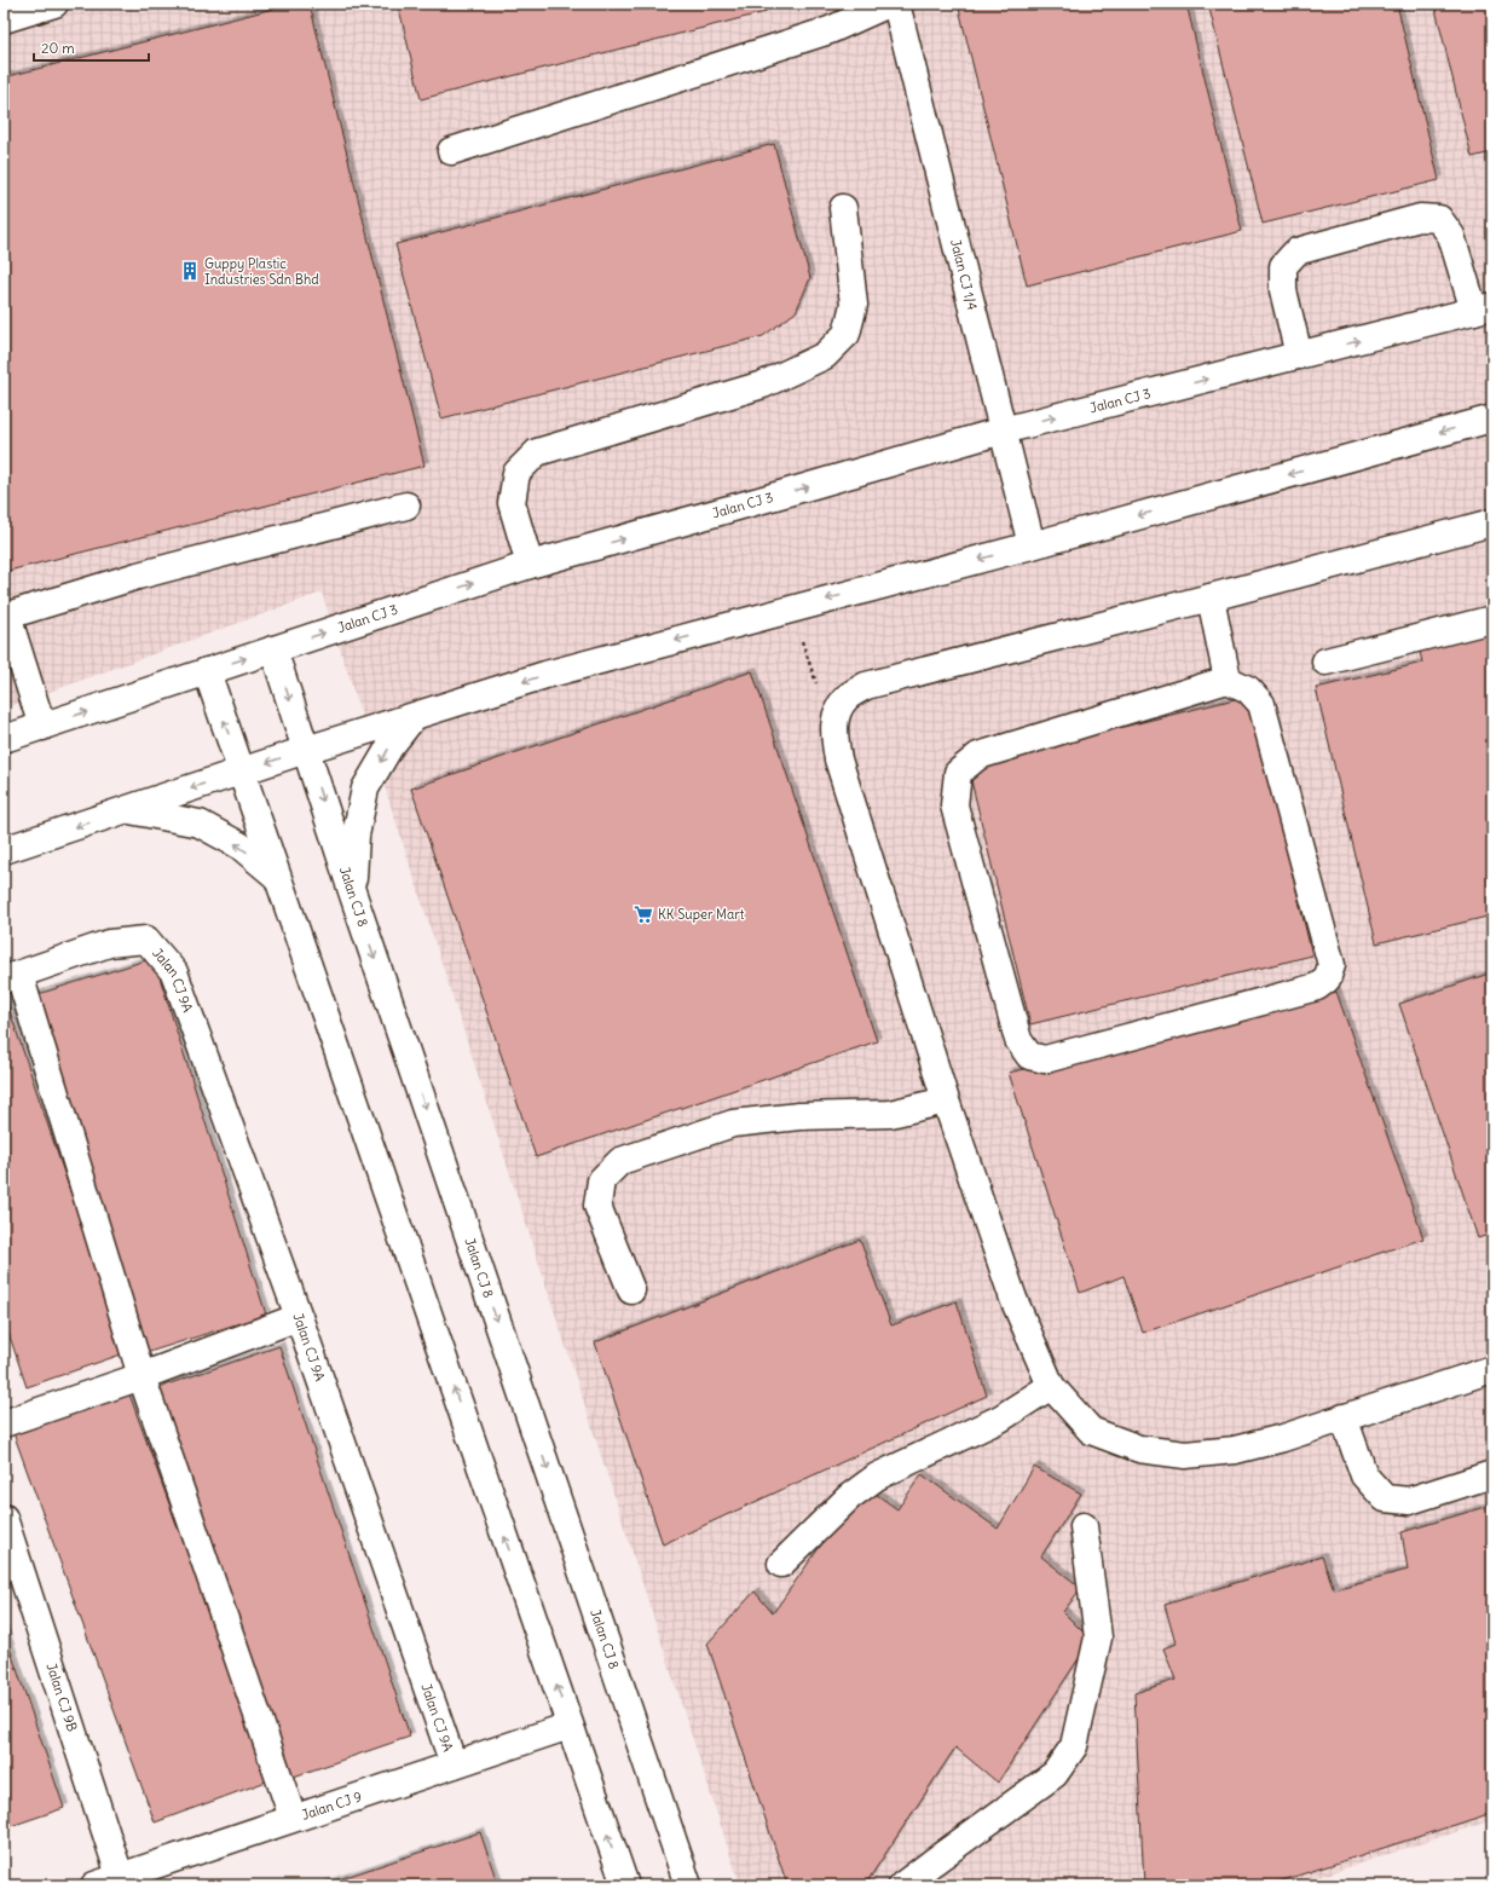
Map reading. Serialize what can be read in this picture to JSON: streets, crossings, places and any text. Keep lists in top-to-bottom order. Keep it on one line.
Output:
{"streets":{"street":["Jalan CJ 1/4","Jalan CJ 3","Jalan CJ 8","Jalan CJ 9A","Jalan CJ 9B","Jalan CJ 9"]},"crossings":[["Jalan CJ 1/4","Jalan CJ 3"],["Jalan CJ 3","Jalan CJ 8"],["Jalan CJ 9A","Jalan CJ 9"],["Jalan CJ 9B","Jalan CJ 9"]],"places":{"building":["Guppy Plastic Industries Sdn Bhd"],"supermarket":["KK Super Mart"]},"scale_bar":"20 m"}
